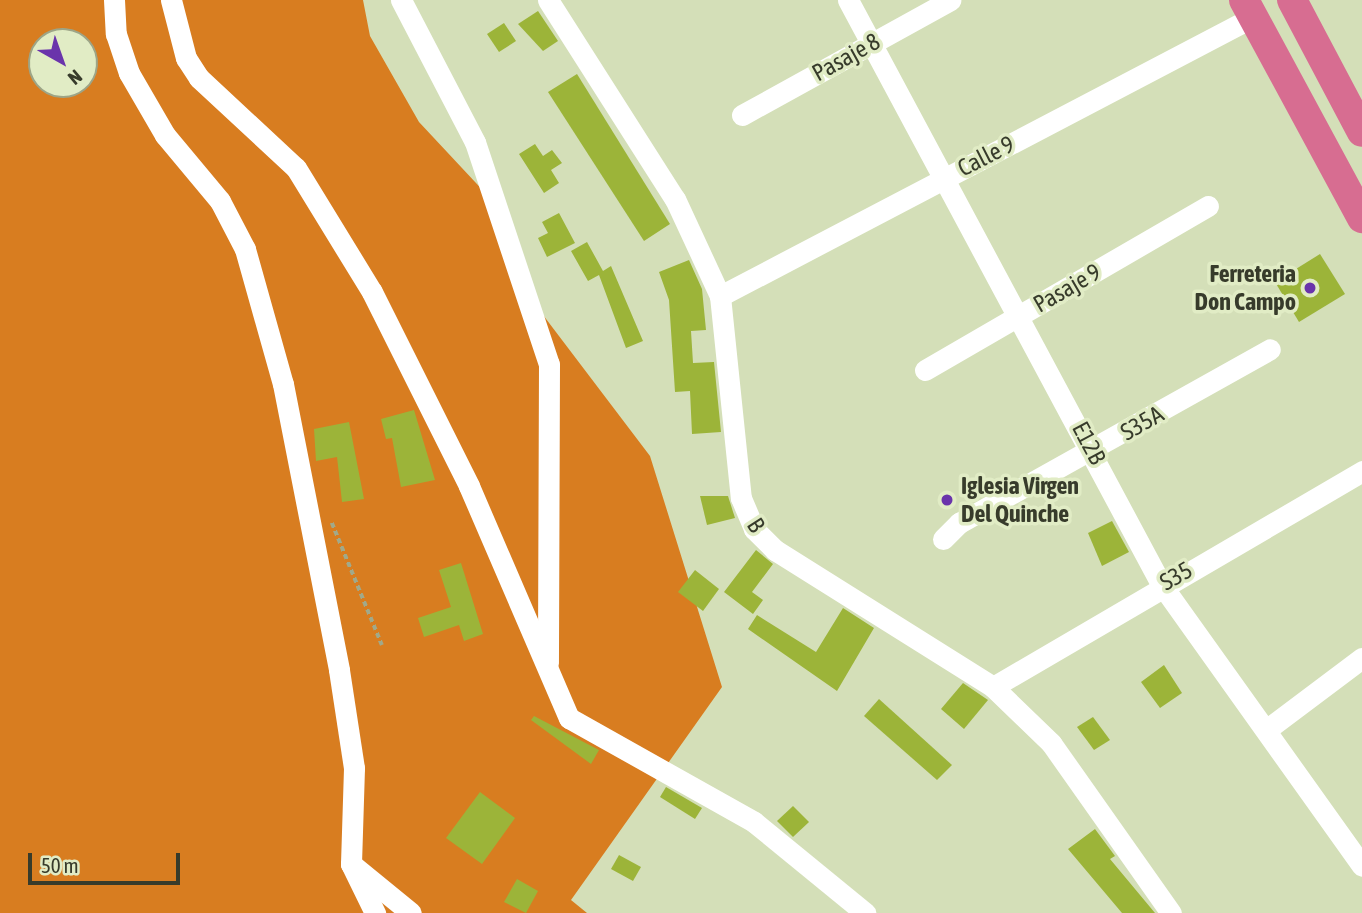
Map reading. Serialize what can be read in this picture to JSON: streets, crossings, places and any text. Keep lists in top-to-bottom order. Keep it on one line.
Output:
{"streets":{"street":["Pasaje 8","Calle 9","Pasaje 9","S35A","E12B","B","S35"]},"crossings":[["Pasaje 8","E12B"],["Calle 9","E12B"],["Calle 9","B"],["Pasaje 9","E12B"],["S35A","E12B"],["E12B","S35"],["B","S35"]],"places":["Ferreteria Don Campo","Iglesia Virgen Del Quinche"],"scale_bar":"50 m","north":"bottom right"}
